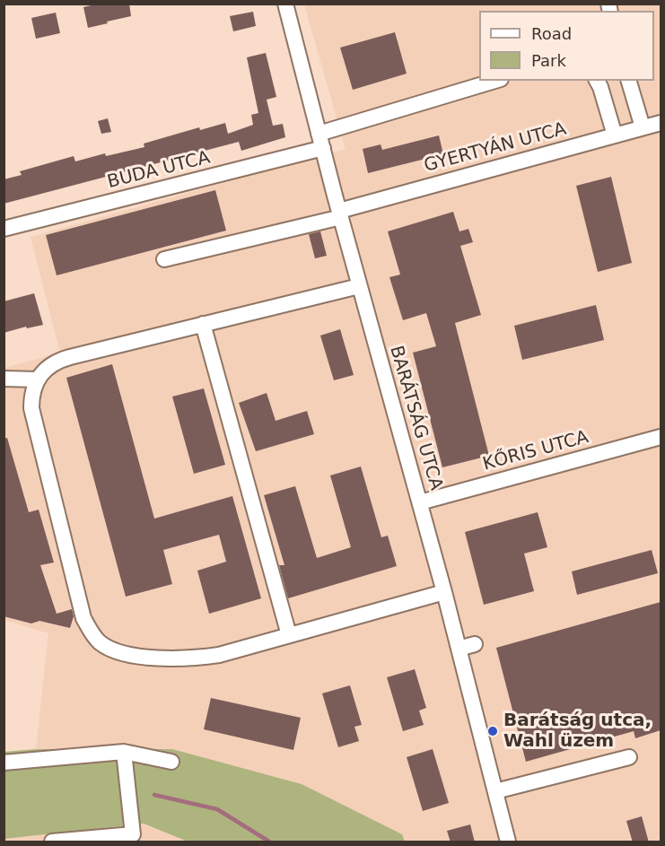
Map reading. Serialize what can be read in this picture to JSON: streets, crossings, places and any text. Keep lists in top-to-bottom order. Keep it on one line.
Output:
{"streets":{"street":["GYERTYÁN UTCA","BUDA UTCA","BARÁTSÁG UTCA","KŐRIS UTCA"]},"crossings":[["GYERTYÁN UTCA","BARÁTSÁG UTCA"],["BUDA UTCA","BARÁTSÁG UTCA"],["BARÁTSÁG UTCA","KŐRIS UTCA"]],"places":["Barátság utca, Wahl üzem"],"legend":["Road","Park"]}
